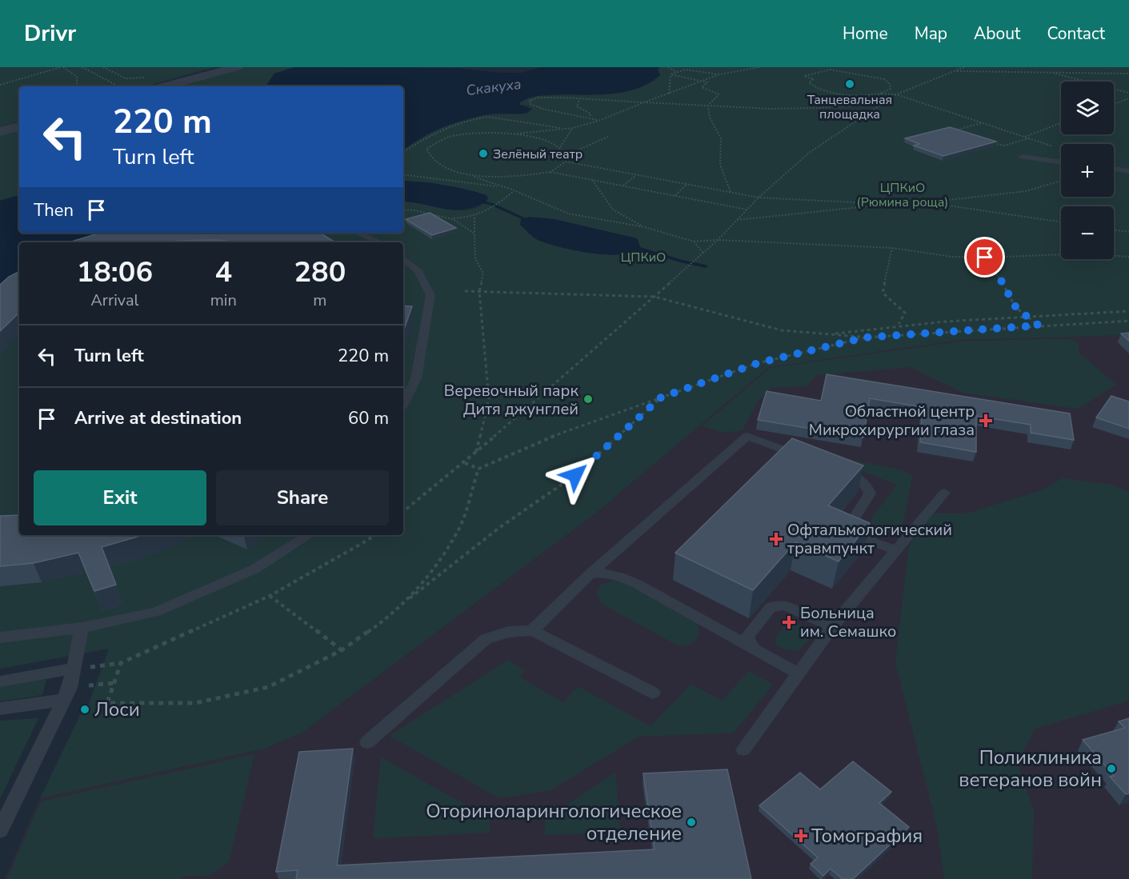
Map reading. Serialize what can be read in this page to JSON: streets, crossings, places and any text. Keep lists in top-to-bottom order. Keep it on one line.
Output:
{"water":["Скакуха"],"parks":["ЦПКиО (Рюмина роща)","ЦПКиО"],"places":{"other":["Танцевальная площадка","Зелёный театр","Веревочный парк Дитя джунглей","Лоси","Поликлиника ветеранов войн","Оториноларингологическое отделение"],"health":["Областной центр Микрохирургии глаза","Офтальмологический травмпункт","Больница им. Семашко","Томография"]},"page":{"header":"Drivr","nav":["Home","Map","About","Contact"],"map_buttons":["+","−"],"turn":["220 m","Turn left"],"then":"Then","eta":["18:06","Arrival","4","min","280","m"],"list":[{"name":"Turn left","value":"220 m"},{"name":"Arrive at destination","value":"60 m"}],"buttons":["Exit","Share"]}}
